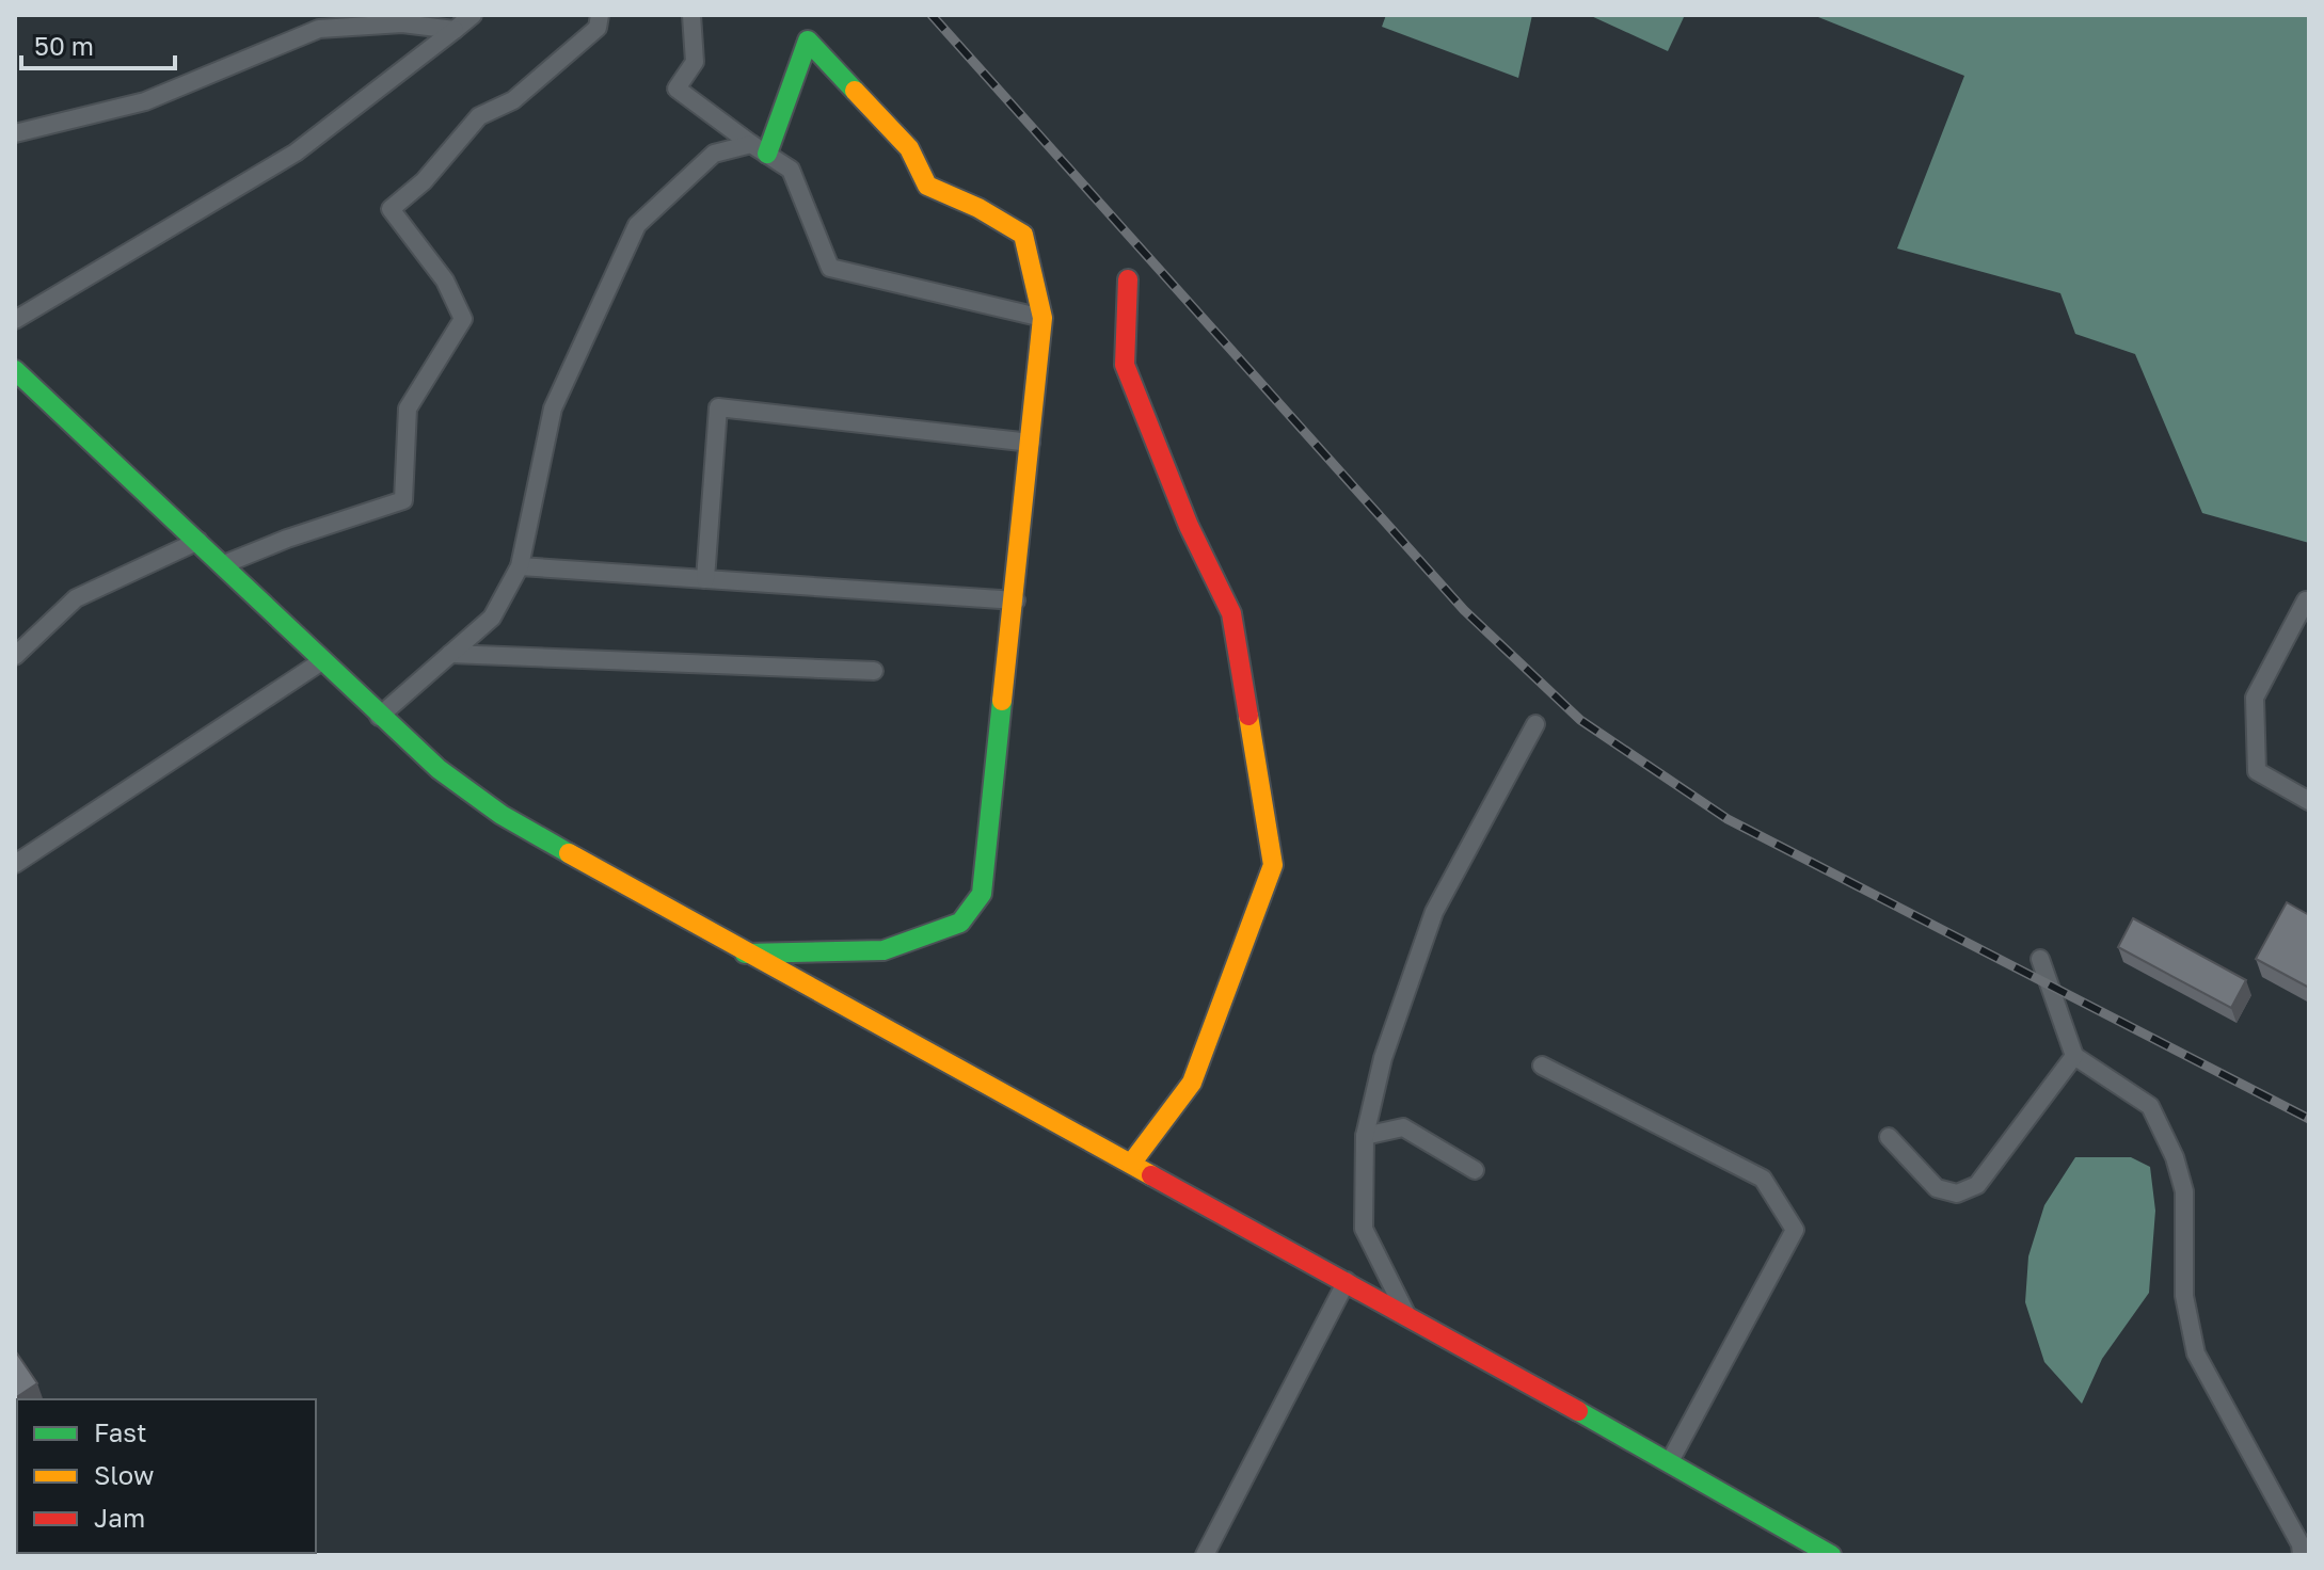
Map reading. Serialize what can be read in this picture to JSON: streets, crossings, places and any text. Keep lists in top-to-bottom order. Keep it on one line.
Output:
{"legend":["Fast","Slow","Jam"],"scale_bar":"50 m"}
